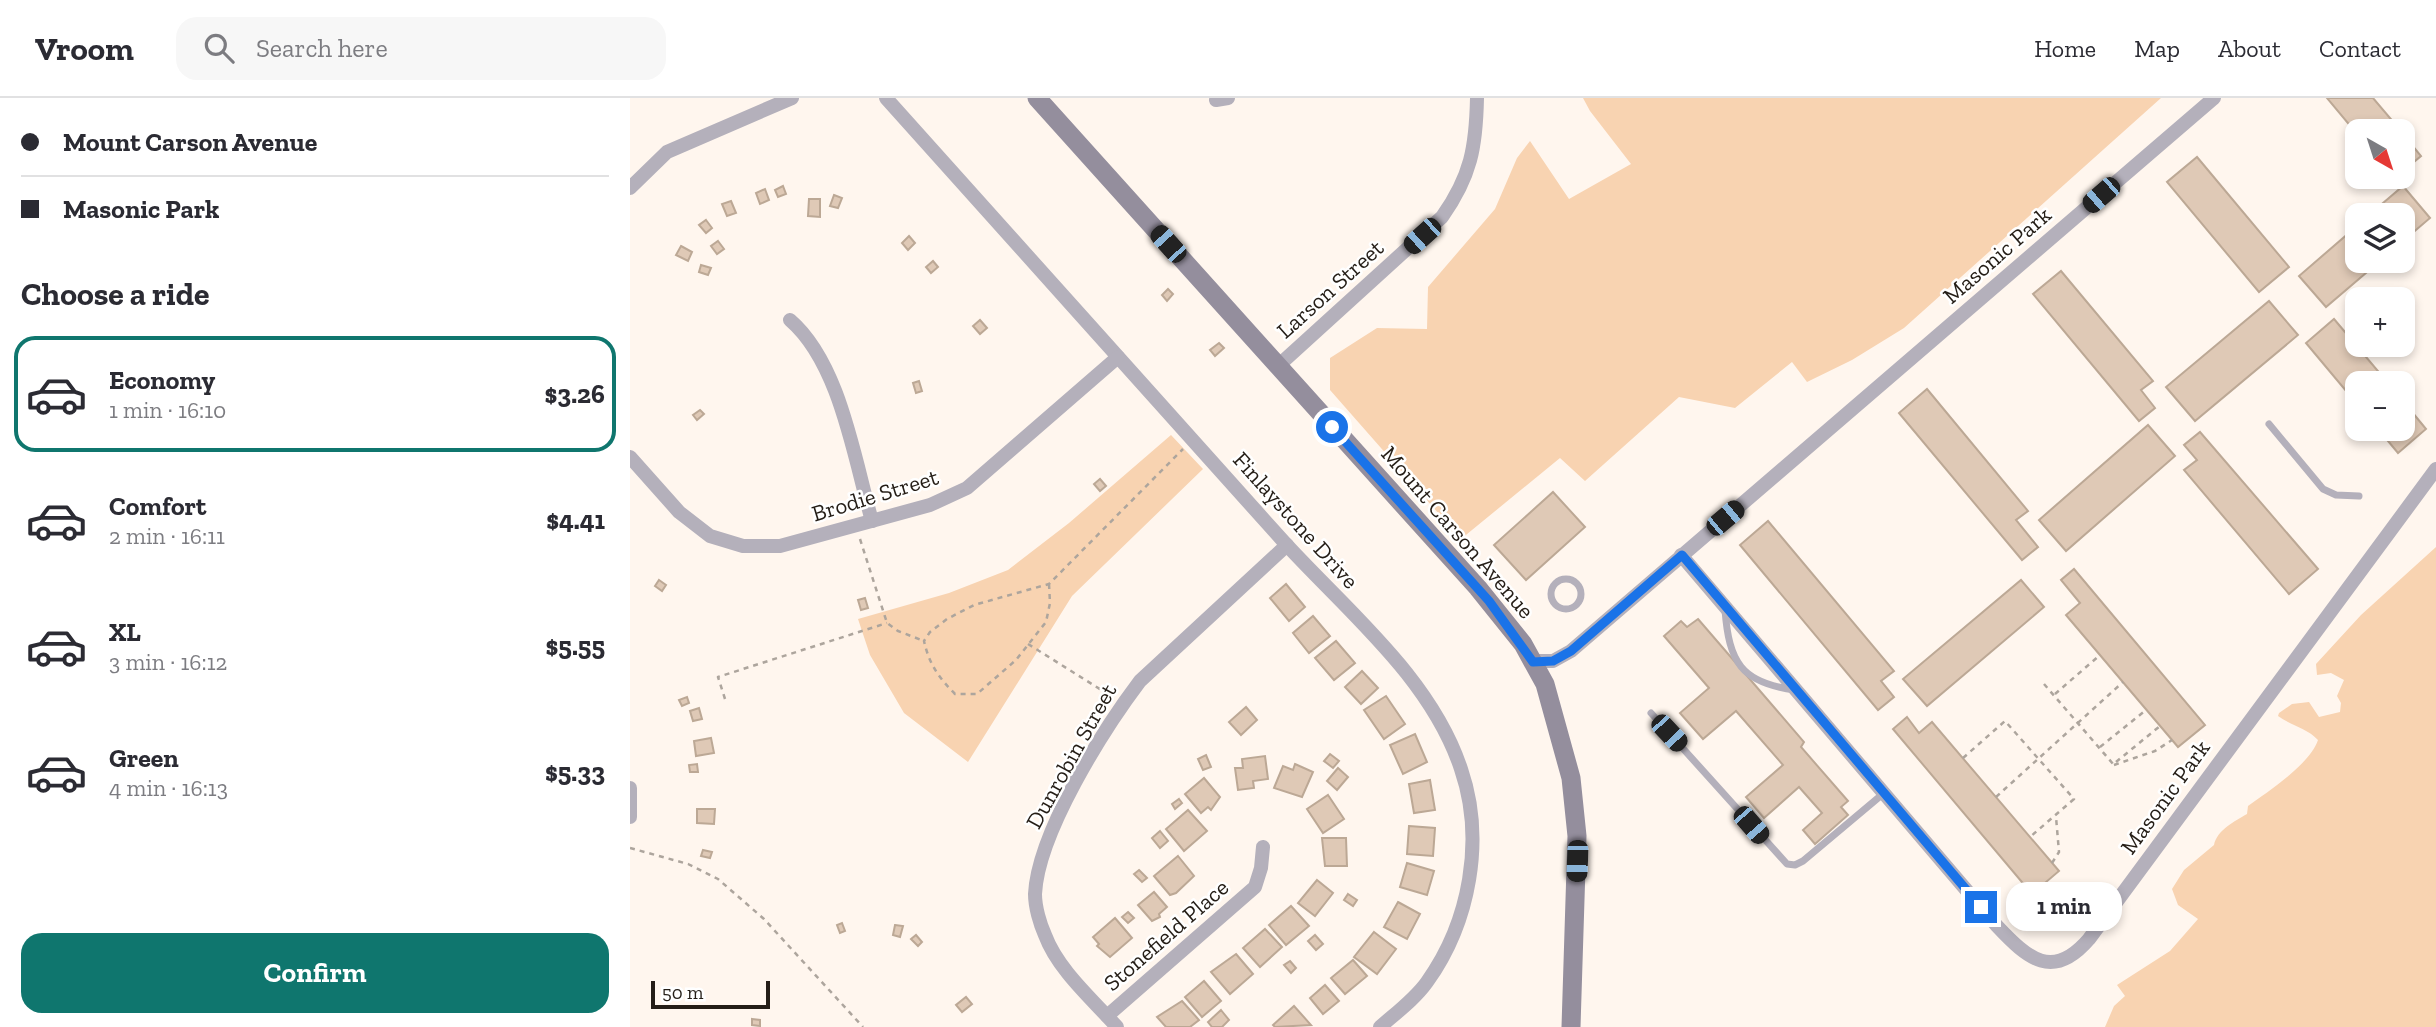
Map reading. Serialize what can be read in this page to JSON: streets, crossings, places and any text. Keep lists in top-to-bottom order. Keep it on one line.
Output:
{"streets":{"main road":["Mount Carson Avenue"],"street":["Masonic Park","Larson Street","Brodie Street","Finlaystone Drive","Dunrobin Street","Stonefield Place"]},"crossings":[["Masonic Park","Mount Carson Avenue"],["Larson Street","Mount Carson Avenue"],["Brodie Street","Finlaystone Drive"],["Finlaystone Drive","Dunrobin Street"],["Dunrobin Street","Stonefield Place"]],"scale_bar":"50 m","north":"bottom right","page":{"header":"Vroom","search":"Search here","nav":["Home","Map","About","Contact"],"banner":["Mount Carson Avenue","Masonic Park"],"map_buttons":["+","−"],"heading":"Choose a ride","list":[{"name":"Economy","note":"1 min · 16:10","value":"$3.26"},{"name":"Comfort","note":"2 min · 16:11","value":"$4.41"},{"name":"XL","note":"3 min · 16:12","value":"$5.55"},{"name":"Green","note":"4 min · 16:13","value":"$5.33"}],"bubble":"1 min","buttons":"Confirm","scale":"50 m"}}
